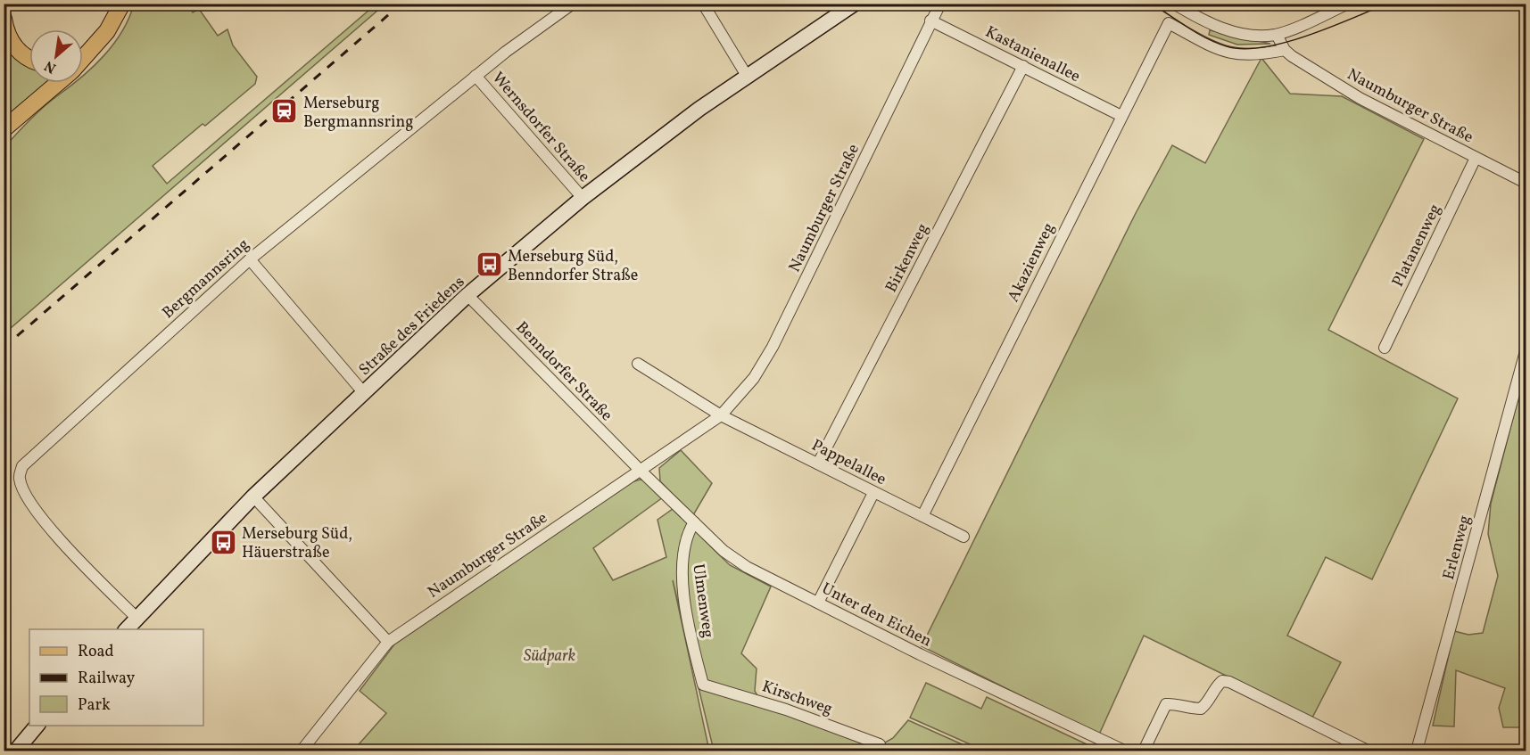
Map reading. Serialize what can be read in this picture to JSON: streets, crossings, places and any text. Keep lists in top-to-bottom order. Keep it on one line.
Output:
{"streets":{"street":["Kastanienallee","Naumburger Straße","Wernsdorfer Straße","Platanenweg","Birkenweg","Akazienweg","Bergmannsring","Straße des Friedens","Benndorfer Straße","Pappelallee","Erlenweg","Ulmenweg","Unter den Eichen","Kirschweg"]},"crossings":[["Kastanienallee","Naumburger Straße"],["Kastanienallee","Birkenweg"],["Kastanienallee","Akazienweg"],["Naumburger Straße","Platanenweg"],["Naumburger Straße","Akazienweg"],["Naumburger Straße","Benndorfer Straße"],["Naumburger Straße","Pappelallee"],["Naumburger Straße","Unter den Eichen"],["Wernsdorfer Straße","Bergmannsring"],["Wernsdorfer Straße","Straße des Friedens"],["Birkenweg","Pappelallee"],["Akazienweg","Pappelallee"],["Bergmannsring","Straße des Friedens"],["Straße des Friedens","Benndorfer Straße"],["Benndorfer Straße","Unter den Eichen"],["Ulmenweg","Unter den Eichen"],["Ulmenweg","Kirschweg"]],"parks":["Südpark"],"places":{"station":["Merseburg Bergmannsring"],"bus stop":["Merseburg Süd, Benndorfer Straße","Merseburg Süd, Häuerstraße"]},"legend":["Road","Railway","Park"],"north":"bottom left"}
